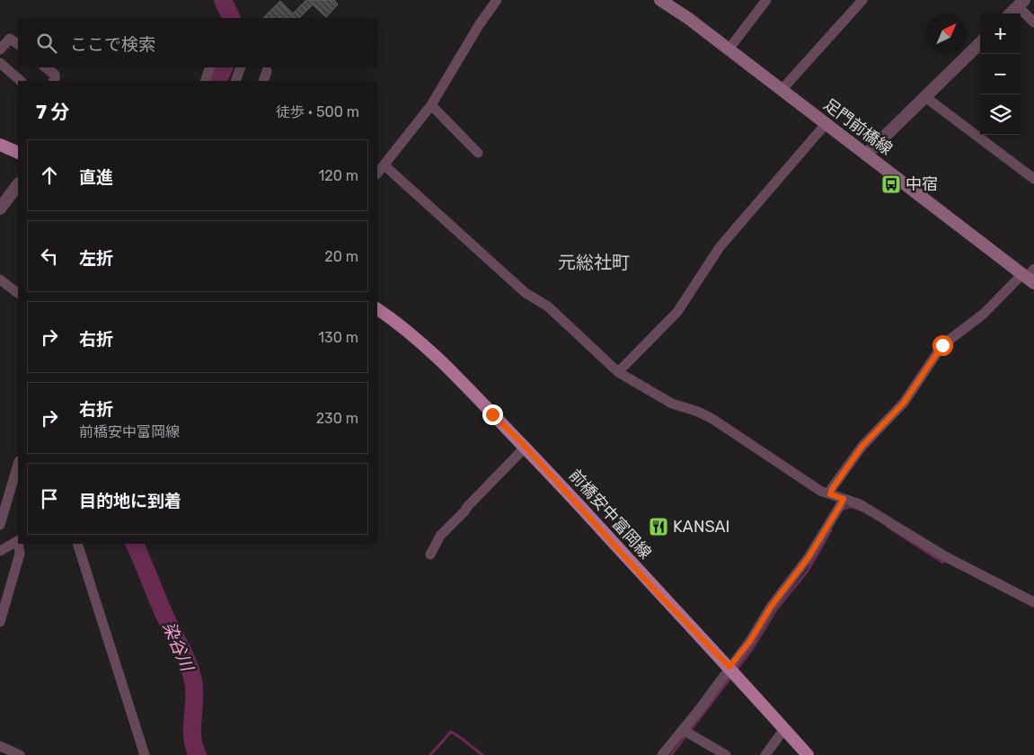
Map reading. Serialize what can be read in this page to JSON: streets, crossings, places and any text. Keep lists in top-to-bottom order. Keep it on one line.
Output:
{"streets":{"main road":["足門前橋線","前橋安中富岡線"]},"districts":["元総社町"],"water":["染谷川"],"places":{"bus stop":["中宿"],"restaurant":["KANSAI"]},"north":"top right","page":{"map_buttons":["+","−"],"search":"ここで検索","heading":["7 分","徒歩 · 500 m"],"list":[["直進","120 m"],["左折","20 m"],["右折","130 m"],["右折","前橋安中富岡線","230 m"],"目的地に到着"]}}
